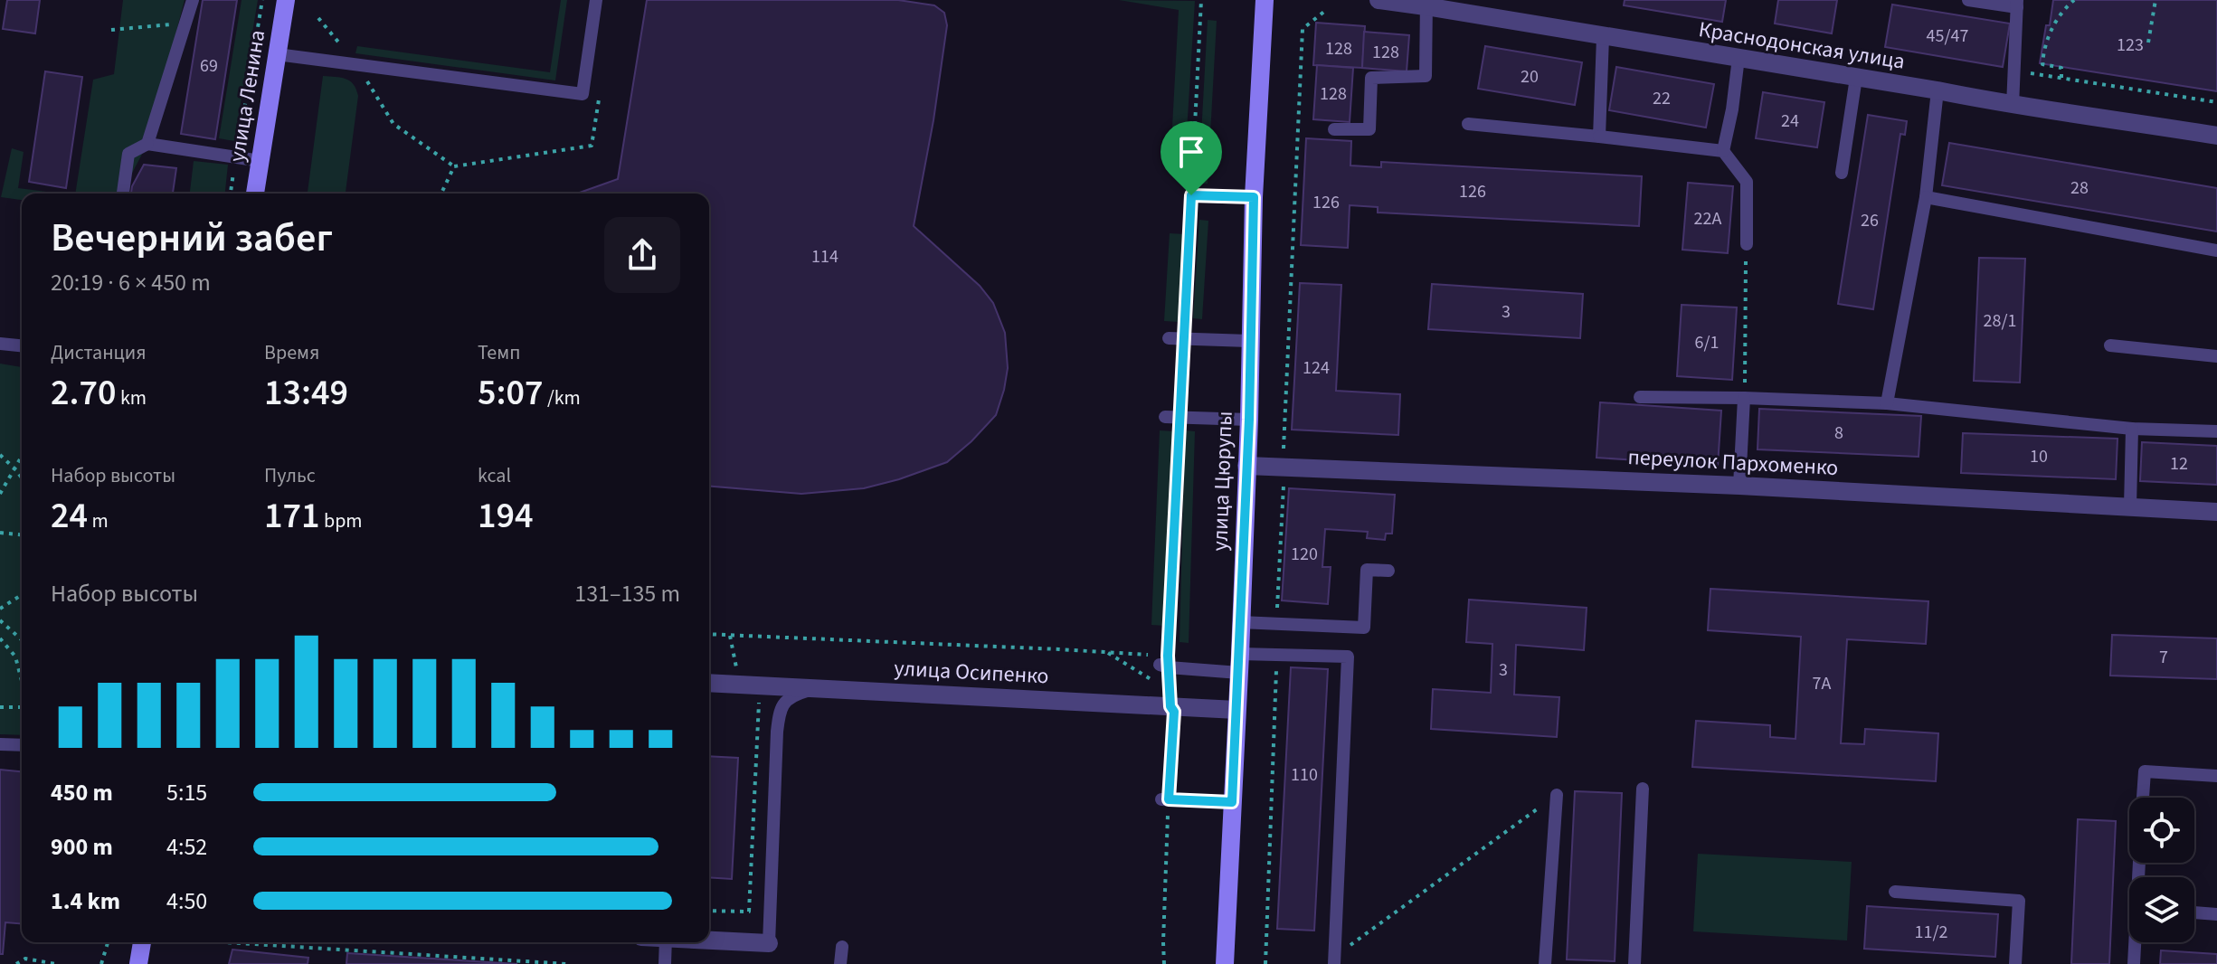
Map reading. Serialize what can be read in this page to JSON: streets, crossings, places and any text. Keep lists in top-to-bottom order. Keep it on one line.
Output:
{"streets":{"main road":["улица Ленина","улица Цюрупы"],"street":["Краснодонская улица","переулок Пархоменко","улица Осипенко"]},"crossings":[["переулок Пархоменко","улица Цюрупы"],["улица Цюрупы","улица Осипенко"]],"house_numbers":["45/47","123","128","128","69","20","128","22","24","28","126","126","22А","26","114","3","28/1","6/1","124","8","10","12","120","7","3","7А","110","11/2"],"page":{"heading":["Вечерний забег","20:19 · 6 × 450 m"],"stats":[["Дистанция","2.70 km"],["Время","13:49"],["Темп","5:07 /km"],["Набор высоты","24 m"],["Пульс","171 bpm"],["kcal","194"]],"chart":["Набор высоты","131–135 m"],"list":[{"name":"450 m","note":"5:15"},{"name":"900 m","note":"4:52"},{"name":"1.4 km","note":"4:50"}]}}
